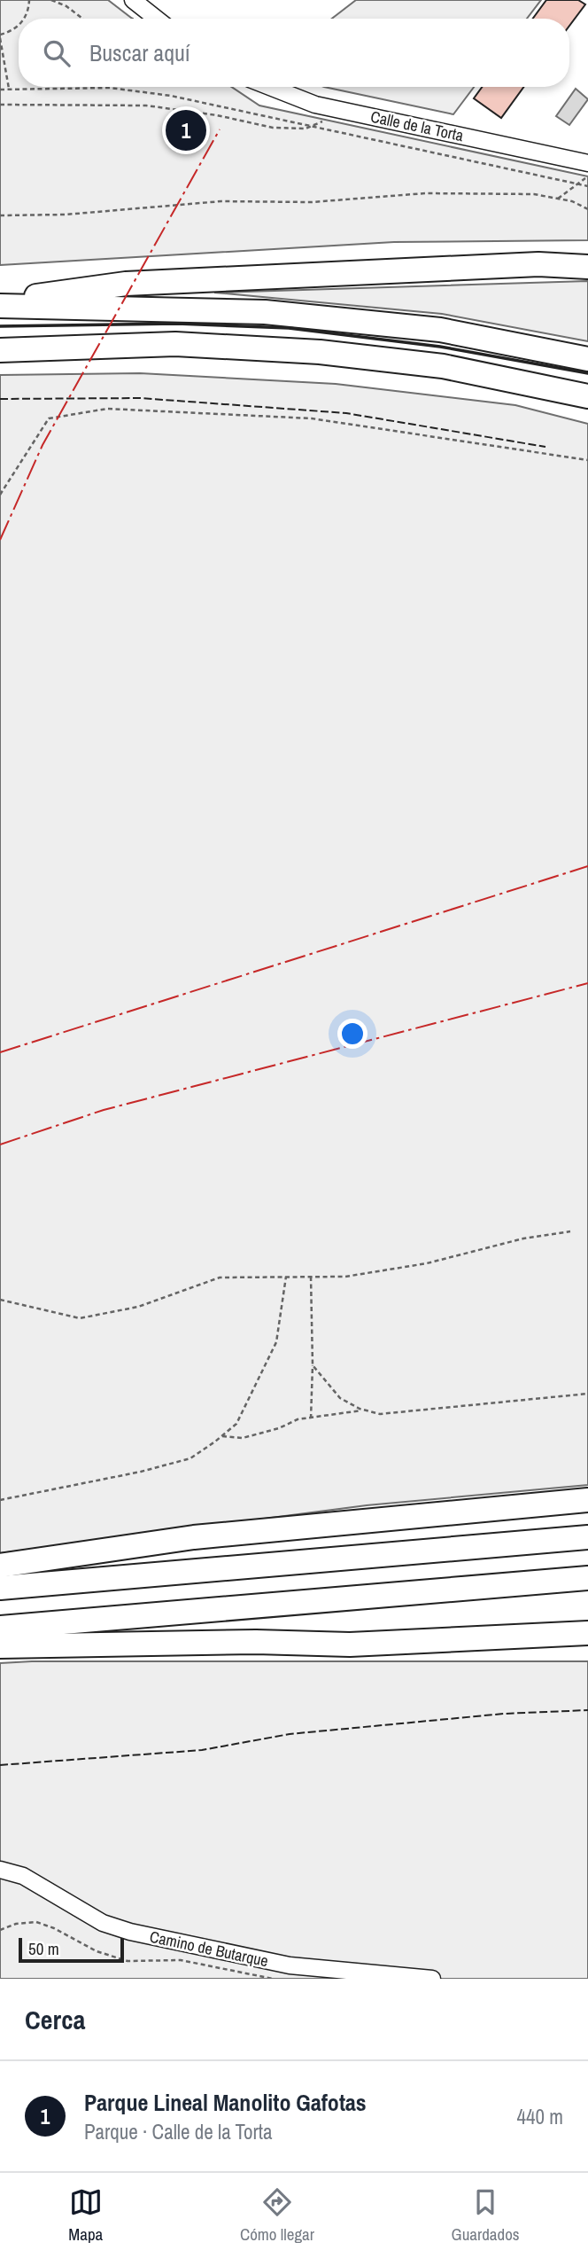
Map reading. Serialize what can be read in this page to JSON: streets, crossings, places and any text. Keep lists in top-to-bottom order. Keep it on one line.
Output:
{"streets":{"street":["Calle de la Torta","Camino de Butarque"]},"scale_bar":"50 m","page":{"search":"Buscar aquí","pins":"1","scale":"50 m","heading":"Cerca","list":[{"mark":"1","name":"Parque Lineal Manolito Gafotas","note":"Parque · Calle de la Torta","value":"440 m"}],"nav":["Mapa","Cómo llegar","Guardados"]}}
